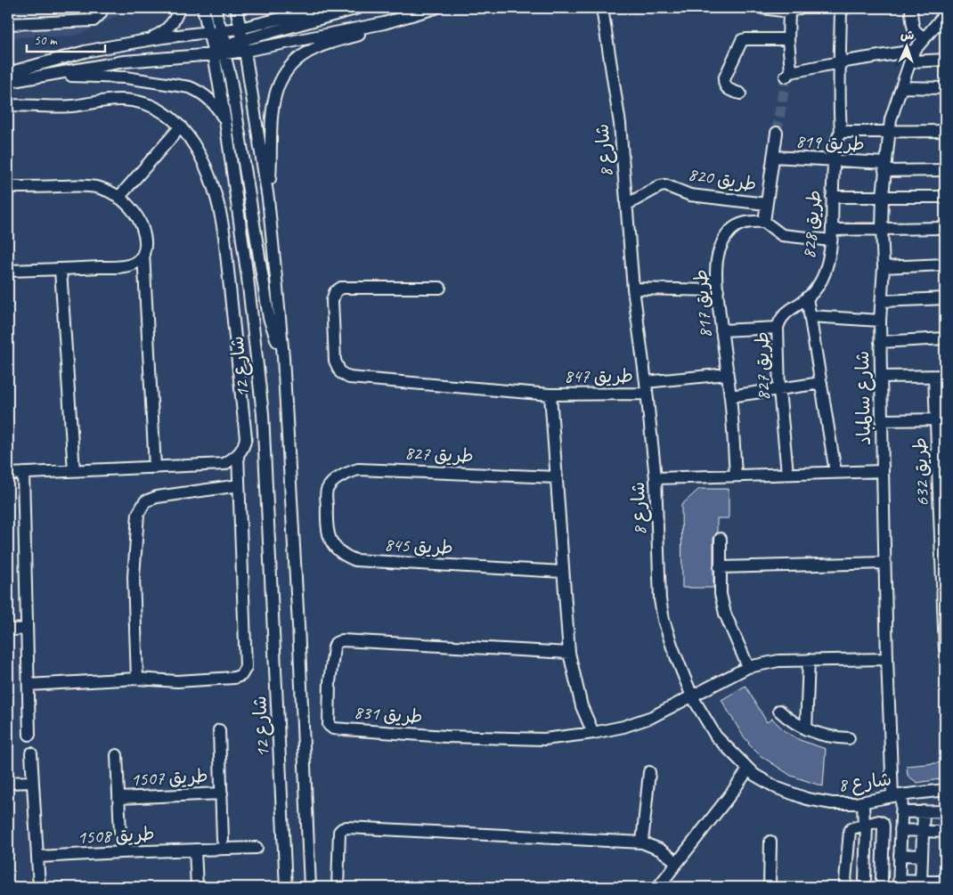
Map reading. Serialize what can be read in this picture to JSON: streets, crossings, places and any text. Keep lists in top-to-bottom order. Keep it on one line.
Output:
{"streets":{"street":["طريق 819","شارع 8","طريق 820","طريق 828","طريق 817","طريق 827","شارع 12","طريق 847","شارع سالمباد","طريق 632","طريق 845","طريق 831","طريق 1507","طريق 1508"]},"crossings":[["طريق 819","طريق 828"],["طريق 819","شارع سالمباد"],["شارع 8","طريق 820"],["شارع 8","طريق 847"],["شارع 8","شارع سالمباد"],["شارع 8","طريق 831"],["طريق 828","طريق 827"],["طريق 827","طريق 845"],["شارع سالمباد","طريق 831"],["طريق 1507","طريق 1508"]],"scale_bar":"50 m","north":"top"}
